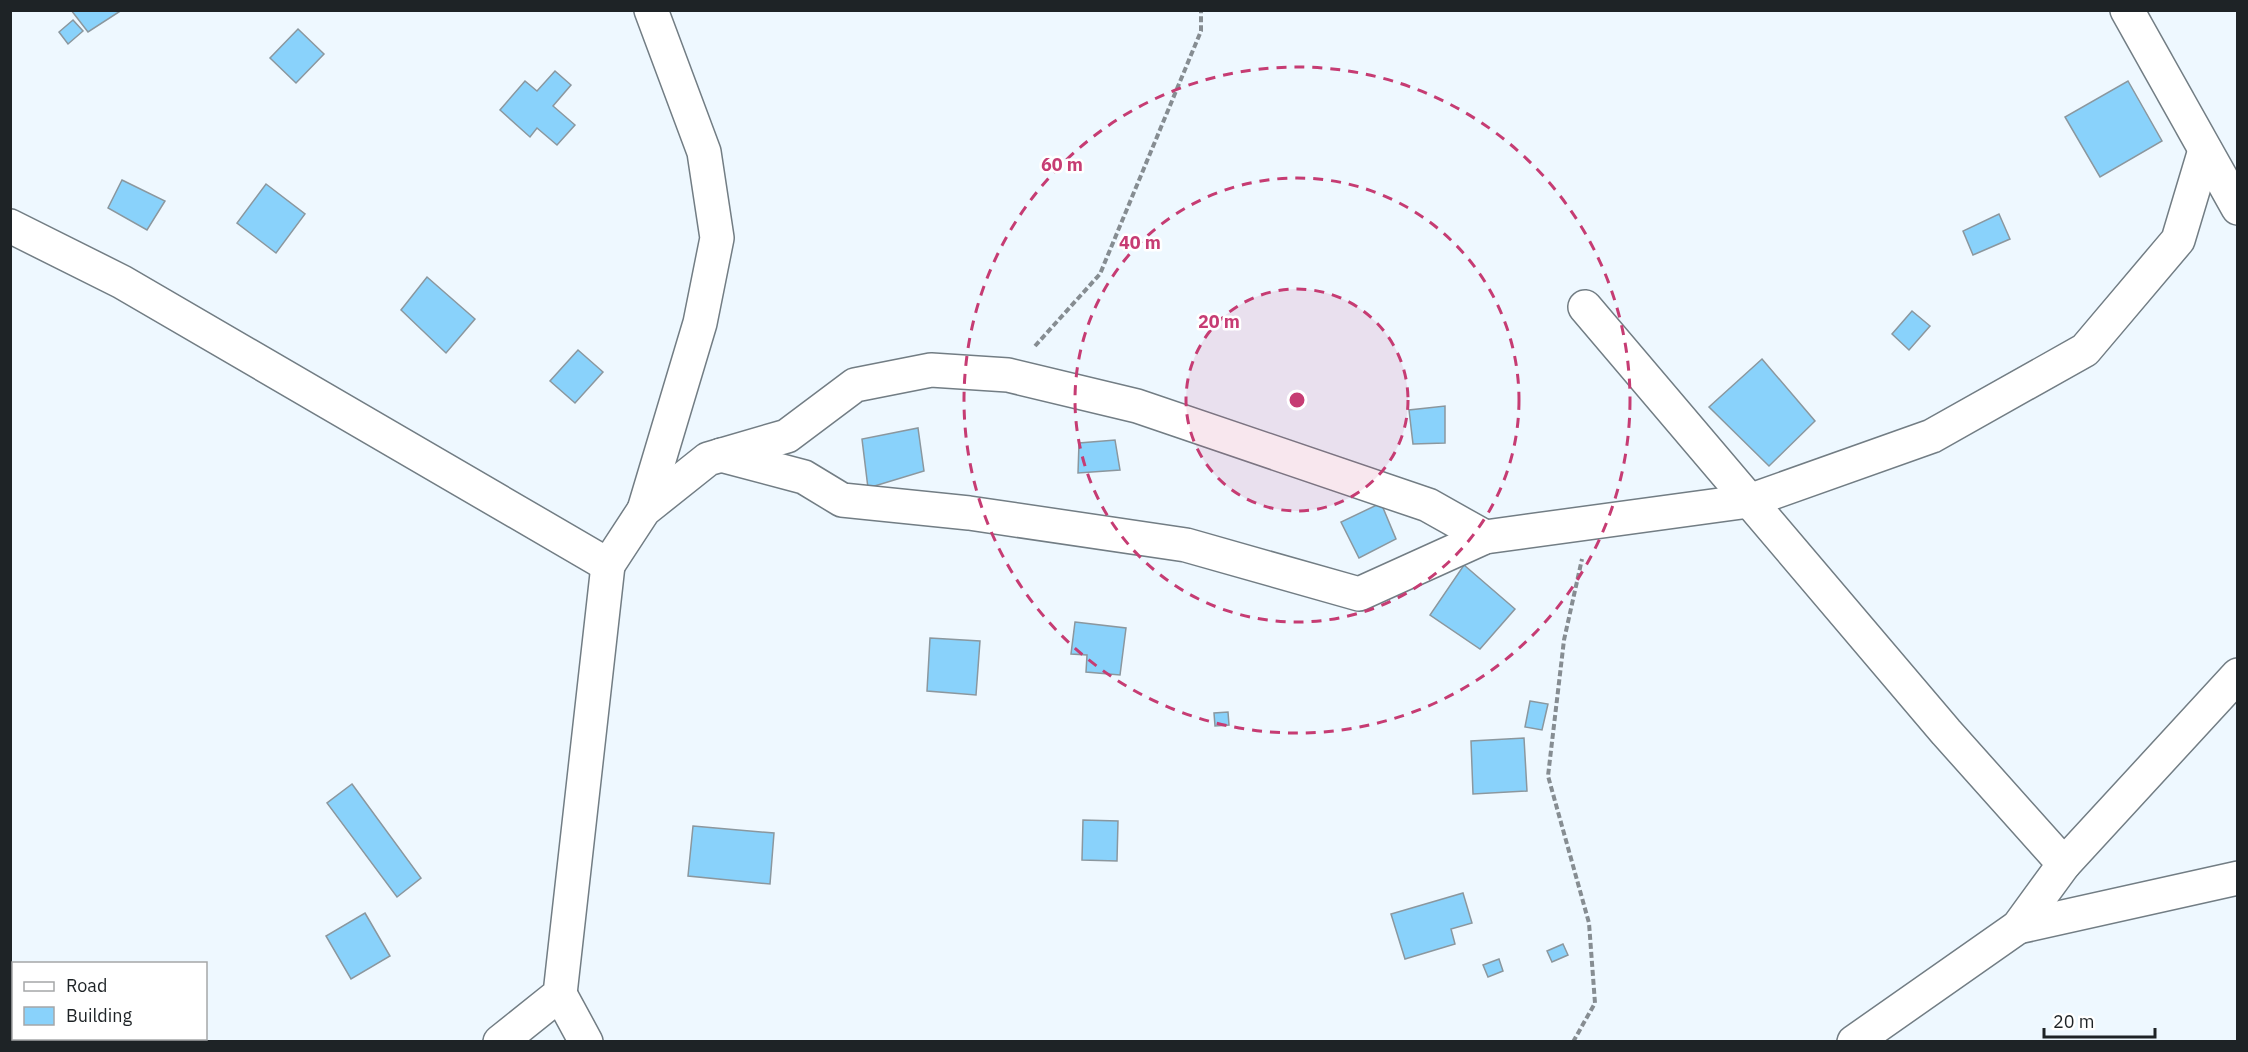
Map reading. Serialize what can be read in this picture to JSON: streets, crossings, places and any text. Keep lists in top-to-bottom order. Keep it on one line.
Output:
{"legend":["Road","Building"],"scale_bar":"20 m","rings":["60 m","40 m","20 m"]}
